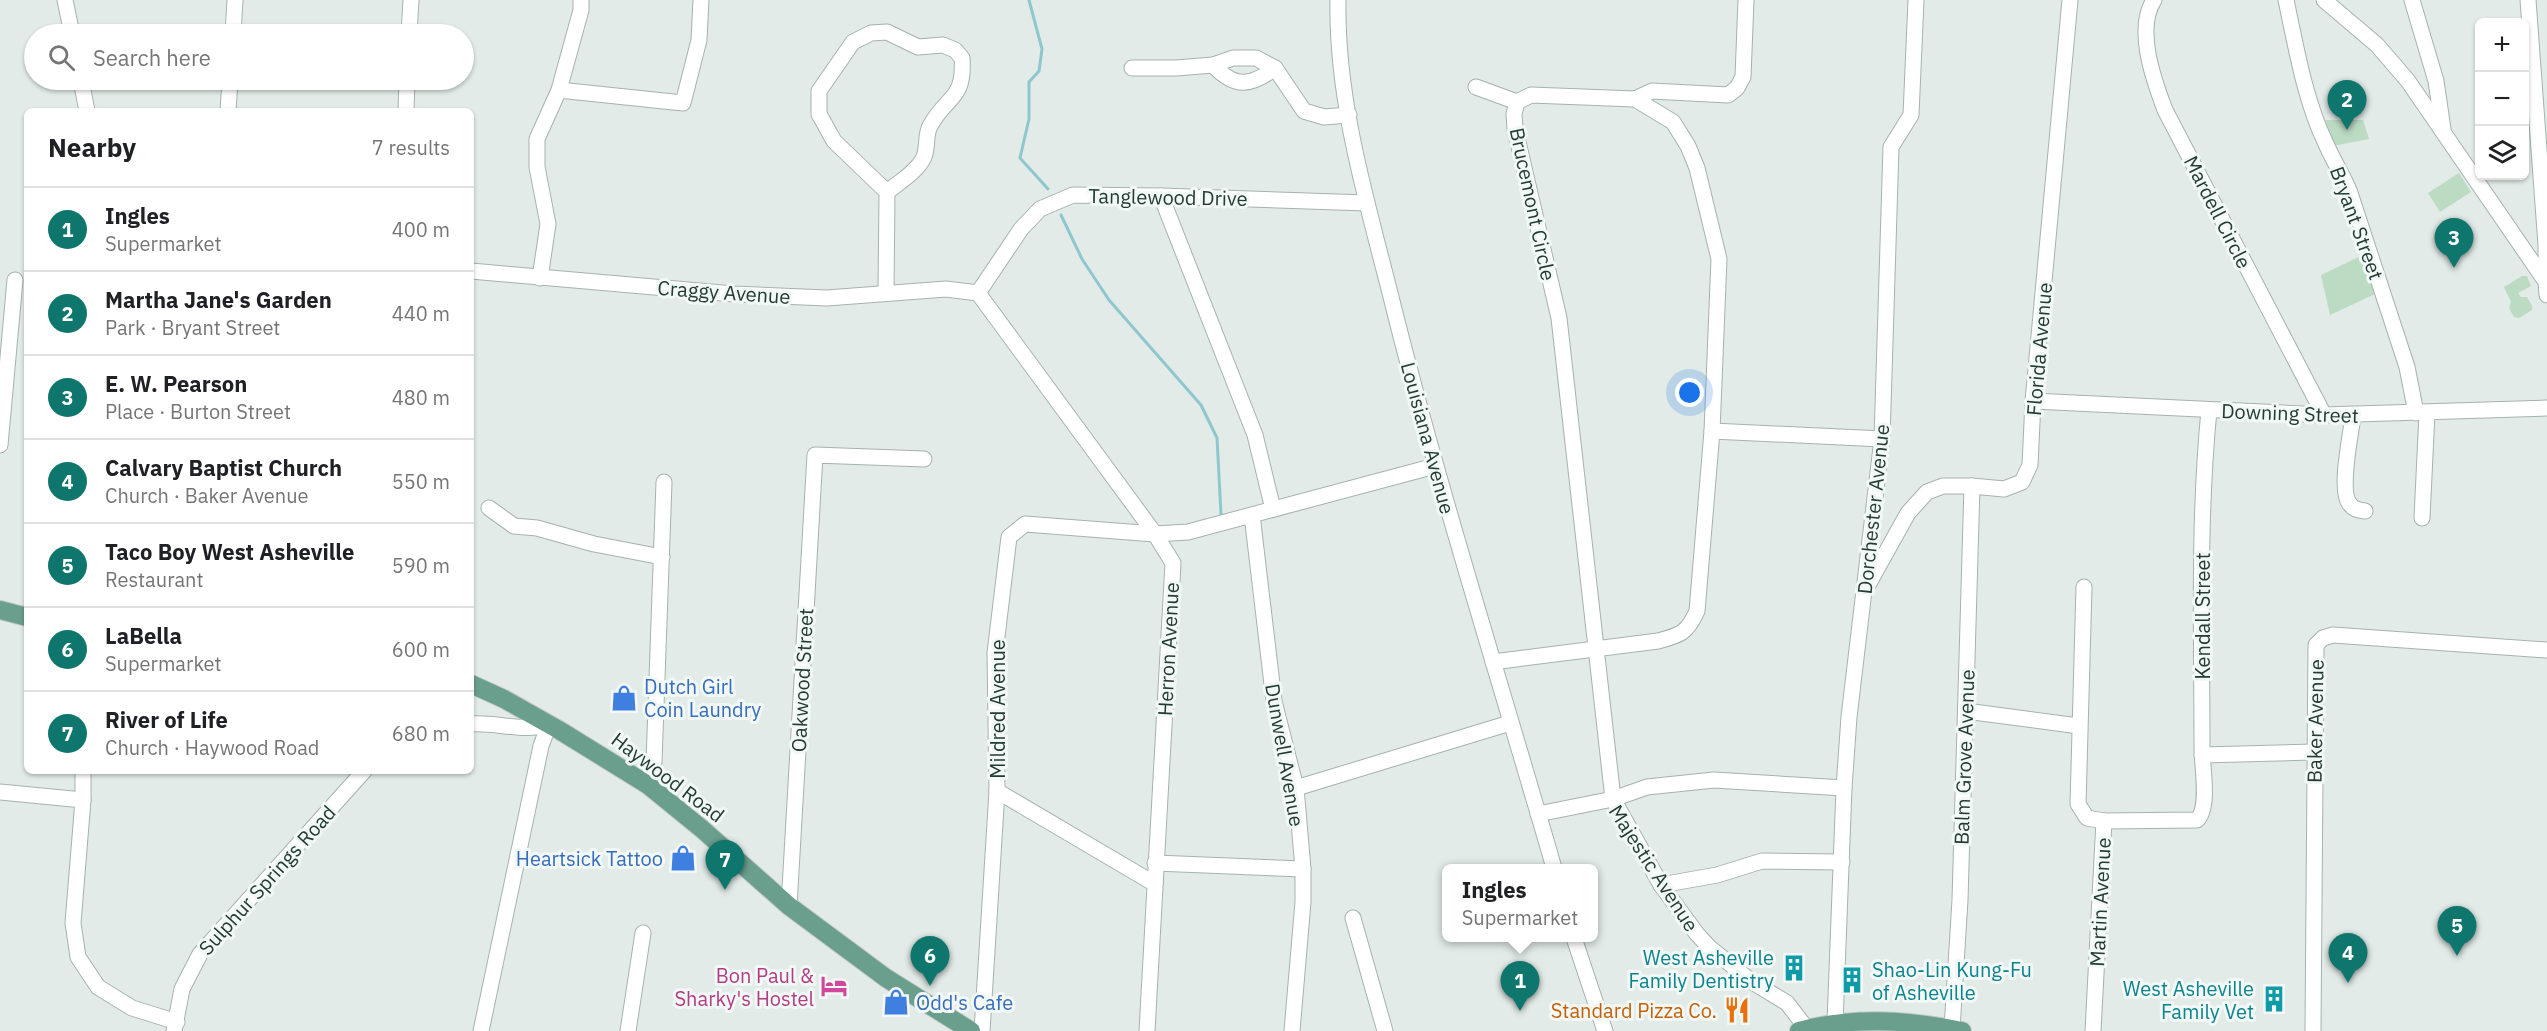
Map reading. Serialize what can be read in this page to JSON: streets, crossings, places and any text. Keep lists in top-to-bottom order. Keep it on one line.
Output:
{"streets":{"main road":["Haywood Road"],"street":["Tanglewood Drive","Brucemont Circle","Mardell Circle","Bryant Street","Craggy Avenue","Florida Avenue","Downing Street","Louisiana Avenue","Dorchester Avenue","Kendall Street","Herron Avenue","Oakwood Street","Mildred Avenue","Baker Avenue","Dunwell Avenue","Balm Grove Avenue","Majestic Avenue","Sulphur Springs Road","Martin Avenue"]},"crossings":[["Tanglewood Drive","Craggy Avenue"],["Tanglewood Drive","Louisiana Avenue"],["Tanglewood Drive","Herron Avenue"],["Brucemont Circle","Louisiana Avenue"],["Brucemont Circle","Majestic Avenue"],["Mardell Circle","Downing Street"],["Bryant Street","Downing Street"],["Craggy Avenue","Herron Avenue"],["Florida Avenue","Downing Street"],["Florida Avenue","Dorchester Avenue"],["Florida Avenue","Balm Grove Avenue"],["Downing Street","Kendall Street"],["Louisiana Avenue","Mildred Avenue"],["Louisiana Avenue","Majestic Avenue"],["Kendall Street","Martin Avenue"],["Herron Avenue","Mildred Avenue"],["Oakwood Street","Haywood Road"],["Mildred Avenue","Dunwell Avenue"]],"places":{"shop":["Dutch Girl Coin Laundry","Heartsick Tattoo","Odd's Cafe"],"building":["West Asheville Family Dentistry","Shao-Lin Kung-Fu of Asheville","West Asheville Family Vet"],"hotel":["Bon Paul & Sharky's Hostel"],"restaurant":["Standard Pizza Co."]},"page":{"map_buttons":["+","−"],"search":"Search here","pins":["2","3","7","5","4","6","1"],"heading":["Nearby","7 results"],"list":[{"mark":"1","name":"Ingles","note":"Supermarket","value":"400 m"},{"mark":"2","name":"Martha Jane's Garden","note":"Park · Bryant Street","value":"440 m"},{"mark":"3","name":"E. W. Pearson","note":"Place · Burton Street","value":"480 m"},{"mark":"4","name":"Calvary Baptist Church","note":"Church · Baker Avenue","value":"550 m"},{"mark":"5","name":"Taco Boy West Asheville","note":"Restaurant","value":"590 m"},{"mark":"6","name":"LaBella","note":"Supermarket","value":"600 m"},{"mark":"7","name":"River of Life","note":"Church · Haywood Road","value":"680 m"}],"popup":["Ingles","Supermarket"]}}
